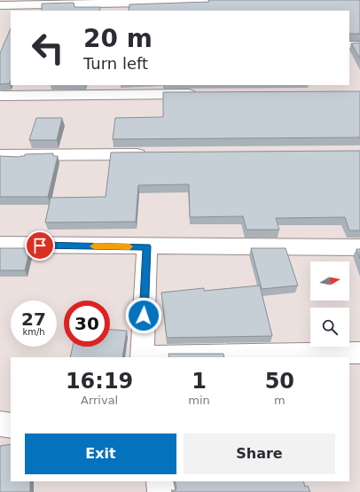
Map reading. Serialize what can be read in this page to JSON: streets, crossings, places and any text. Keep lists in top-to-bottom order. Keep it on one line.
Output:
{"north":"right","page":{"turn":["20 m","Turn left"],"speed":"27 km/h","limit":"30","eta":["16:19","Arrival","1","min","50","m"],"buttons":["Exit","Share"]}}
